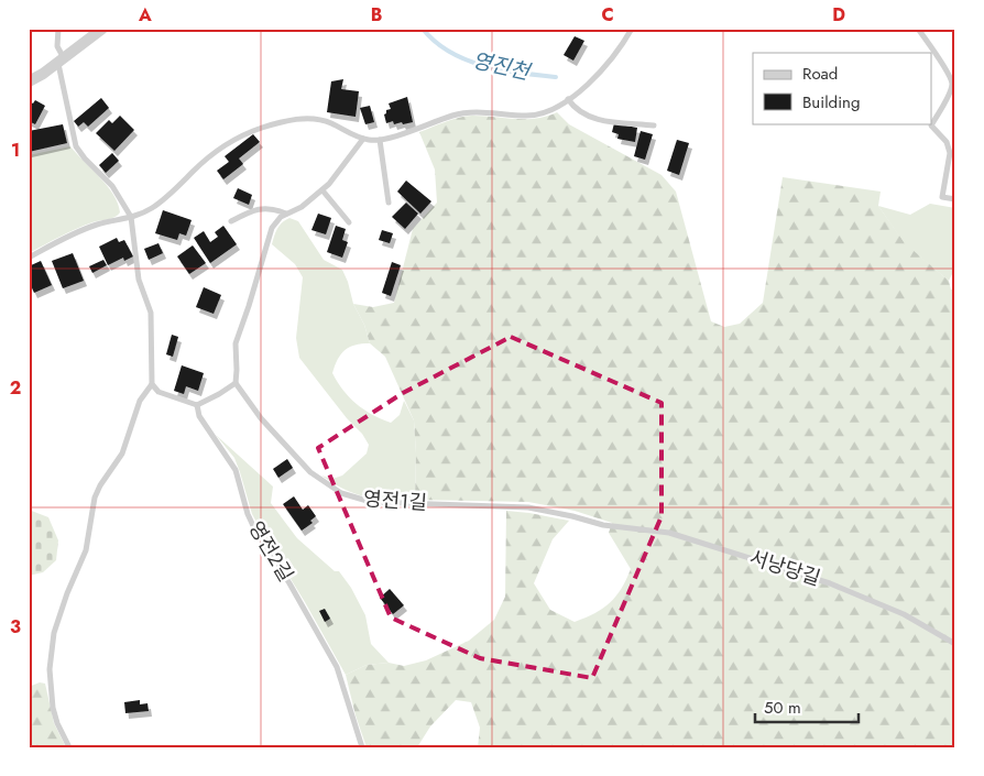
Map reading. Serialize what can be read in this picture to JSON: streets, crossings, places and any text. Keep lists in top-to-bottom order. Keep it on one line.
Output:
{"streets":{"lane":["영전1길","영전2길","서낭당길"]},"crossings":[["영전1길","서낭당길"]],"water":["영진천"],"legend":["Road","Building"],"scale_bar":"50 m","grid":{"columns":["A","B","C","D"],"rows":["1","2","3"]}}
